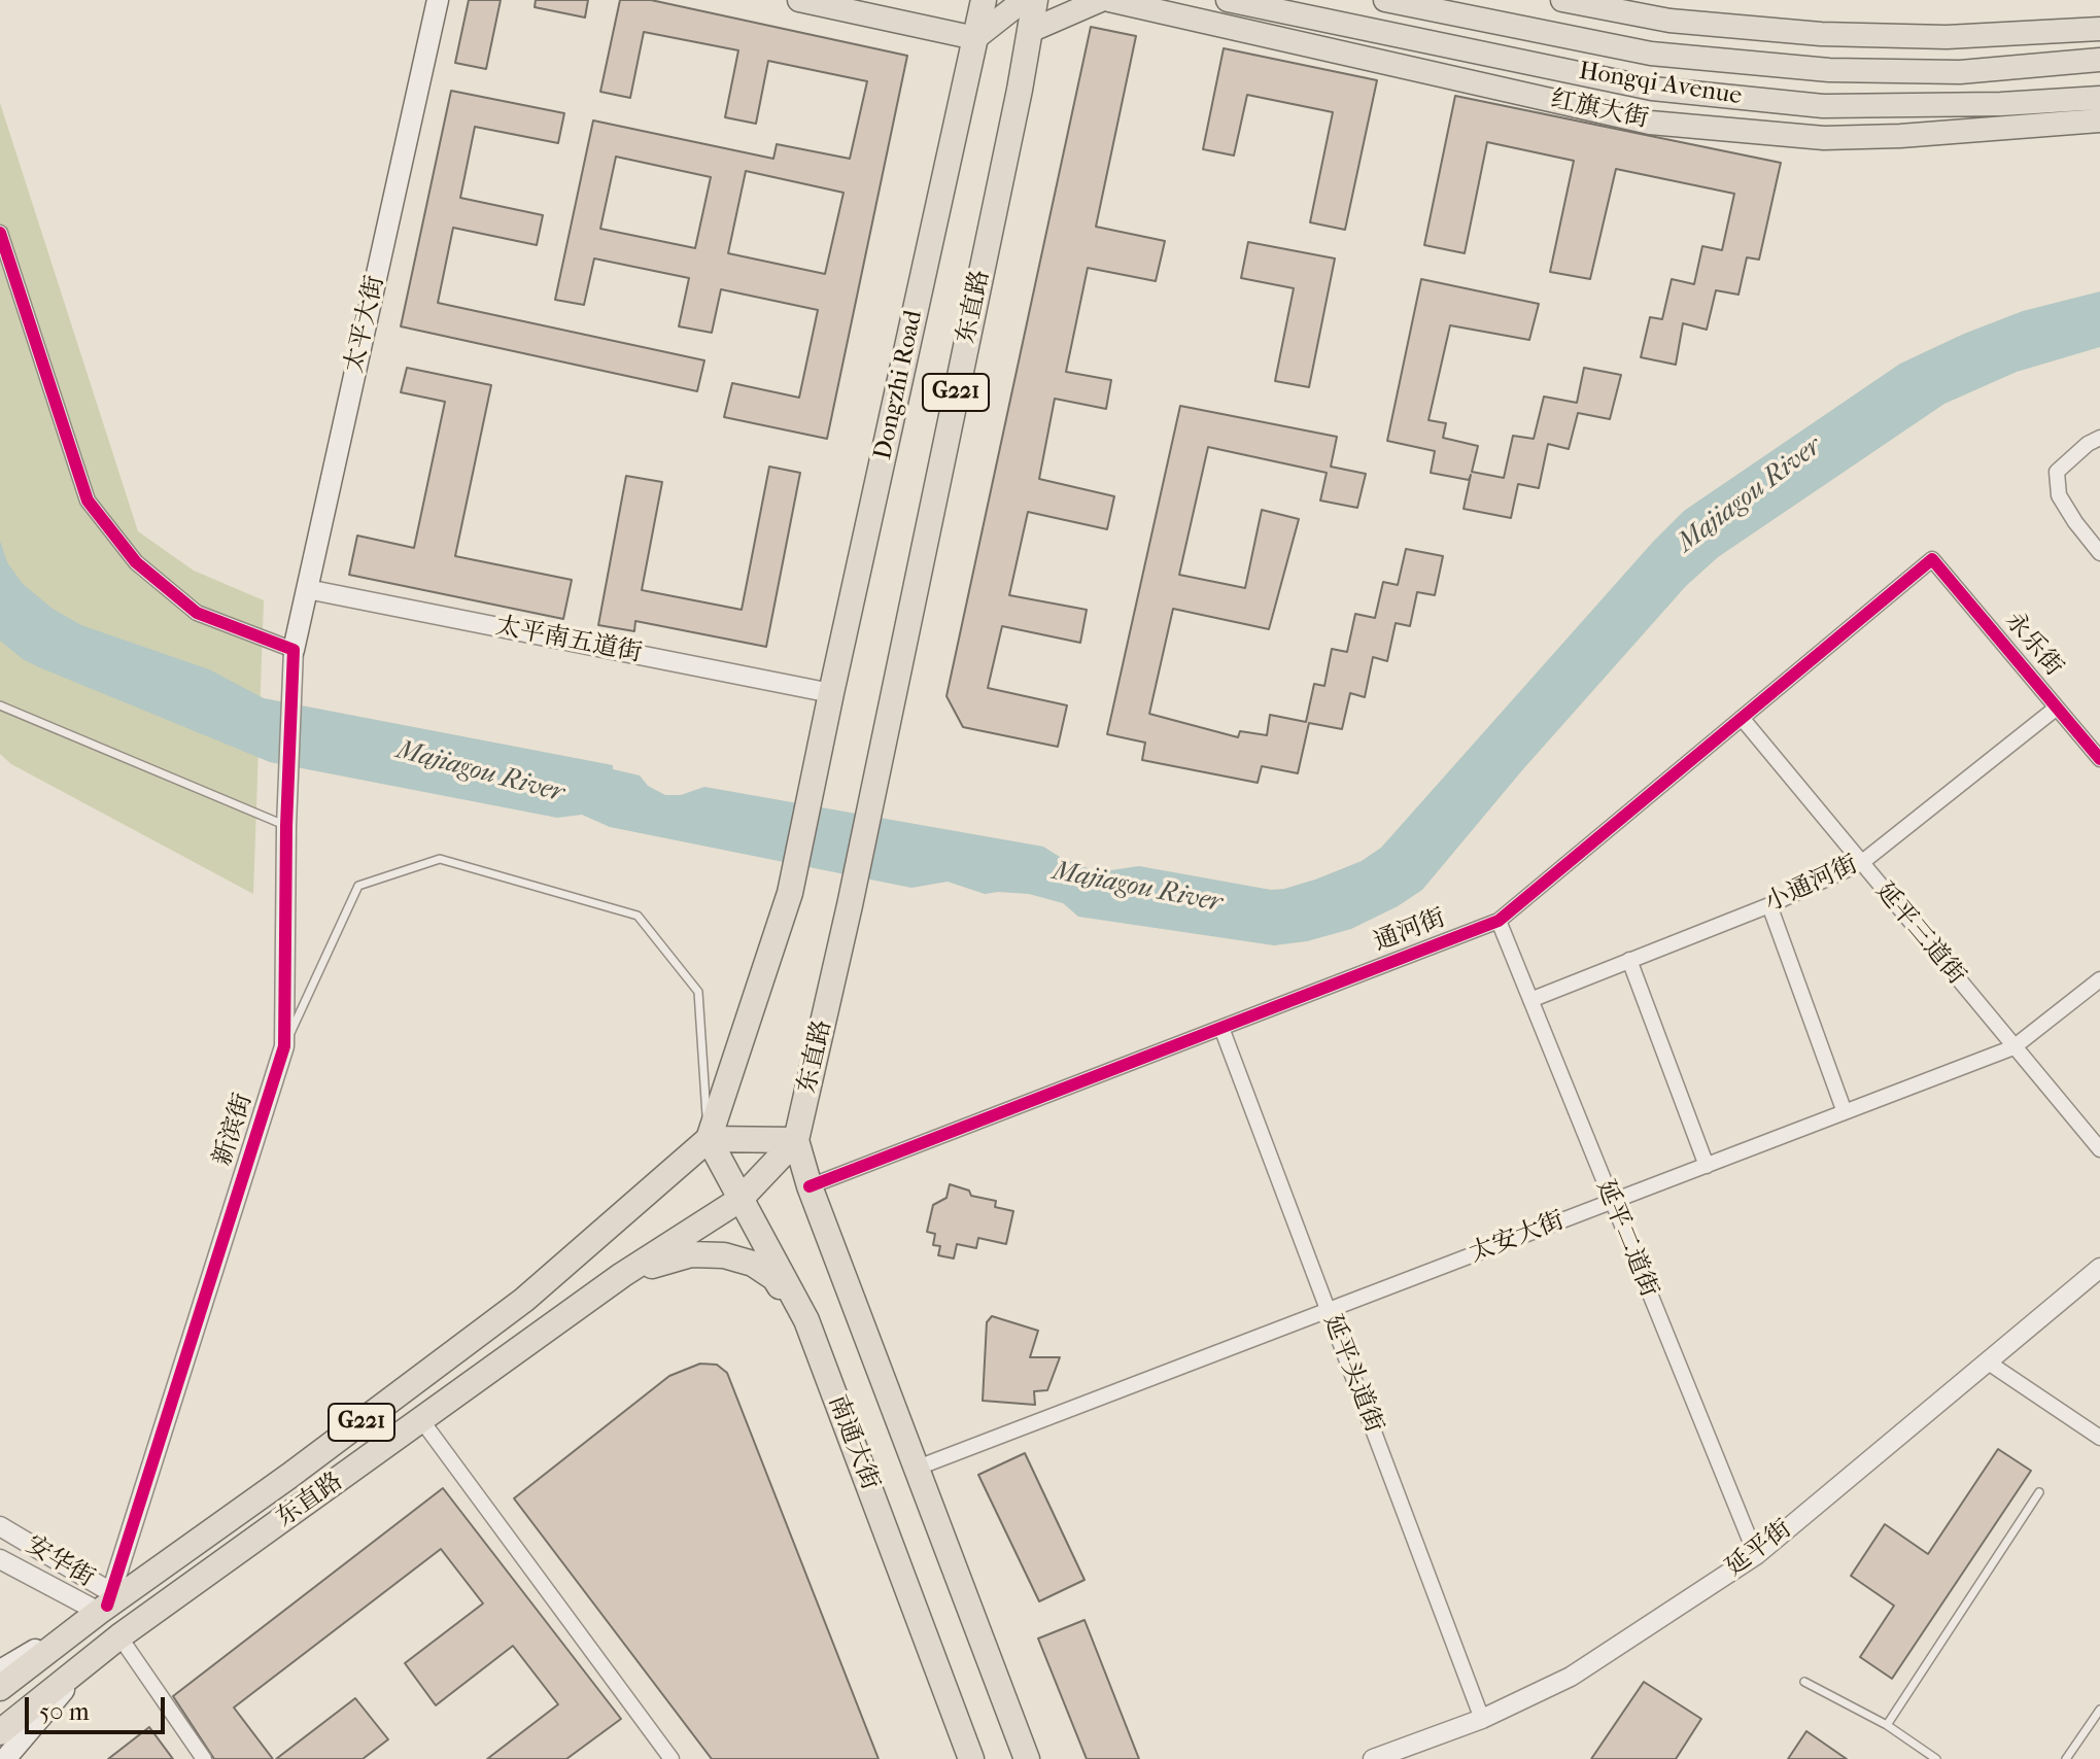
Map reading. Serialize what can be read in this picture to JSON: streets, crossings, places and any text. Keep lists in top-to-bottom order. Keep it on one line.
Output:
{"streets":{"highway":["东直路","Dongzhi Road","G221","南通大街"],"main road":["Hongqi Avenue","红旗大街","太平大街"],"street":["太平南五道街","永乐街","小通河街","通河街","延平三道街","新滨街","太安大街","延平二道街","延平头道街","延平街","安华街"]},"crossings":[["东直路","Dongzhi Road"],["东直路","新滨街"],["东直路","南通大街"],["东直路","安华街"],["太平大街","太平南五道街"],["太平大街","新滨街"],["Dongzhi Road","太平南五道街"],["Dongzhi Road","南通大街"],["永乐街","小通河街"],["永乐街","通河街"],["小通河街","延平三道街"],["小通河街","延平二道街"],["通河街","延平三道街"],["通河街","延平二道街"],["通河街","延平头道街"],["通河街","南通大街"],["延平三道街","太安大街"],["新滨街","安华街"],["太安大街","延平二道街"],["太安大街","延平头道街"],["太安大街","南通大街"],["延平二道街","延平街"],["延平头道街","延平街"]],"water":["Majiagou River"],"scale_bar":"50 m"}
